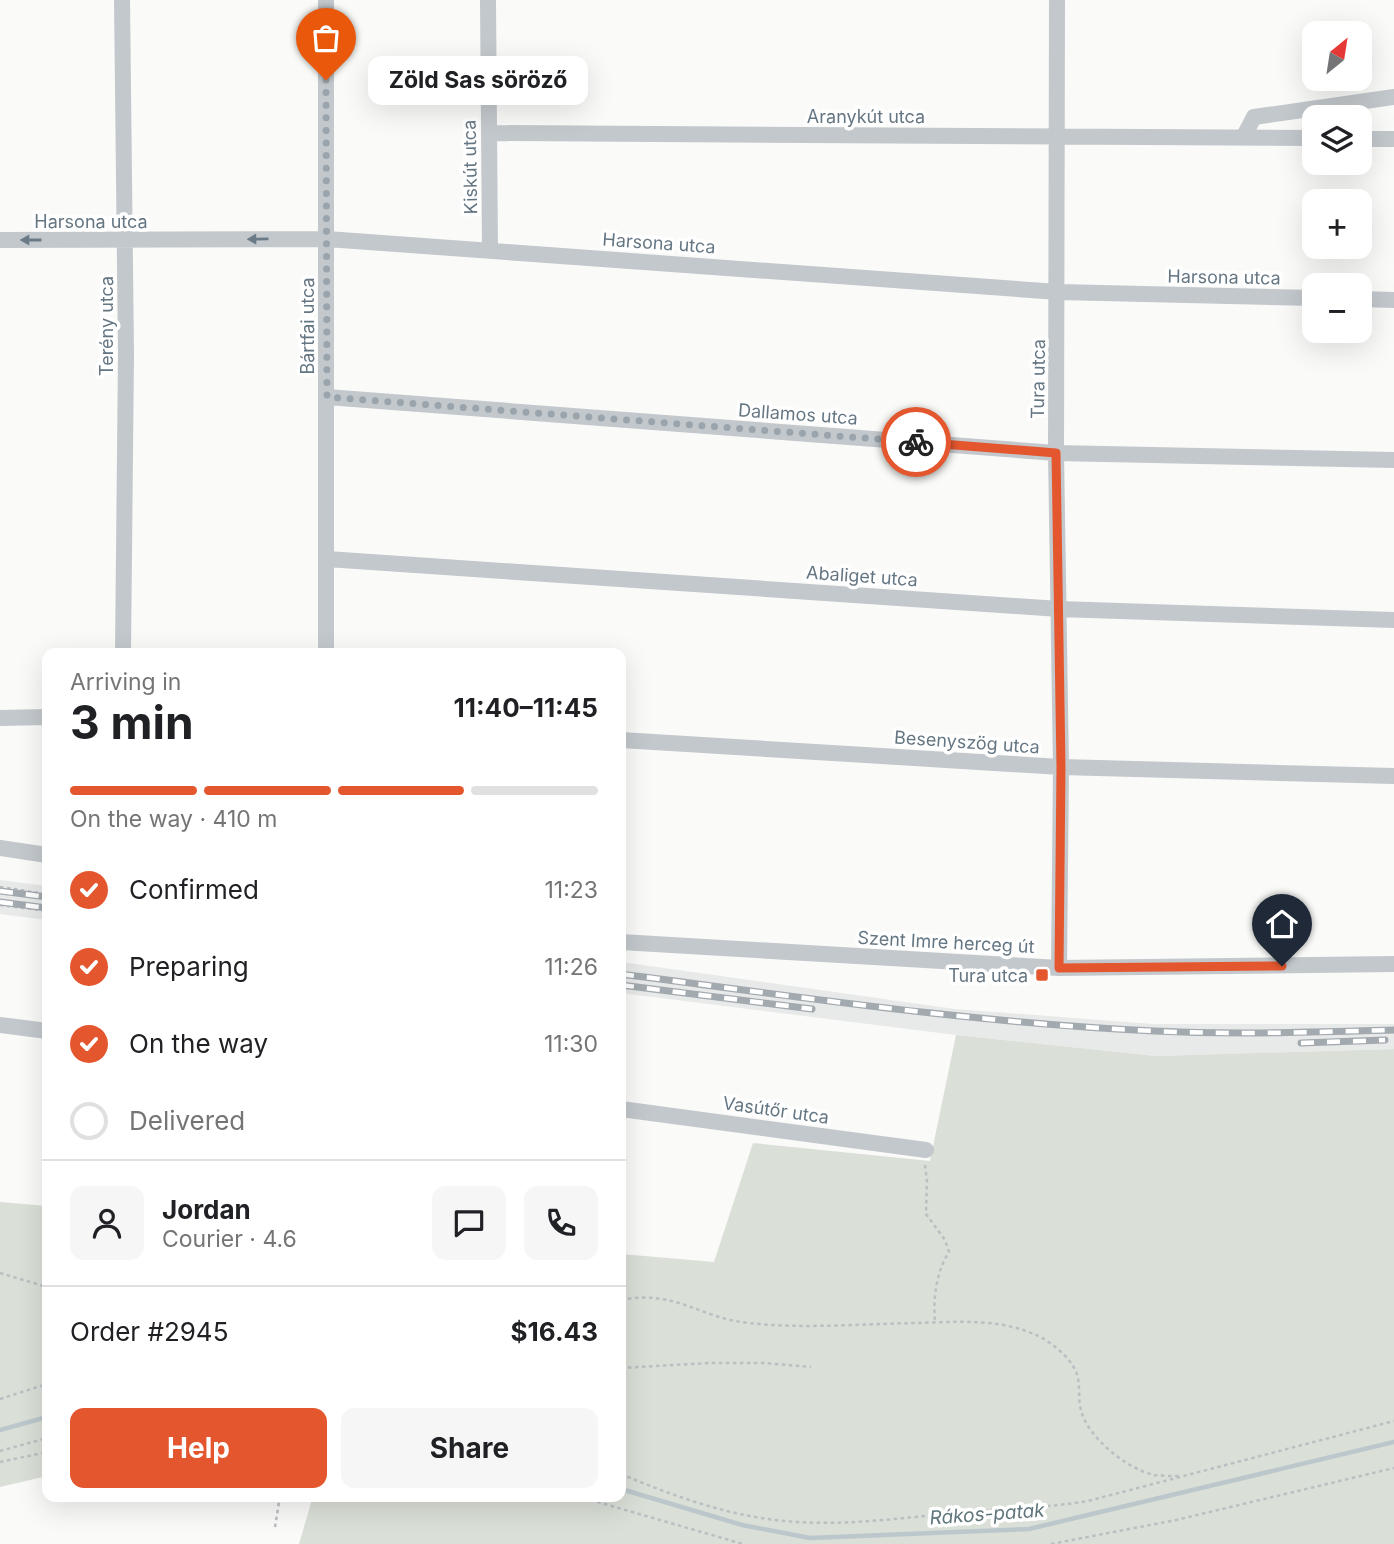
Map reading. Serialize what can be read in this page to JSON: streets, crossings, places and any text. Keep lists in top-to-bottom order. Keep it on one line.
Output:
{"streets":{"street":["Aranykút utca","Kiskút utca","Harsona utca","Terény utca","Bártfai utca","Tura utca","Dallamos utca","Abaliget utca","Besenyszög utca","Szent Imre herceg út","Vasútőr utca"]},"crossings":[["Aranykút utca","Kiskút utca"],["Aranykút utca","Tura utca"],["Kiskút utca","Harsona utca"],["Harsona utca","Terény utca"],["Harsona utca","Bártfai utca"],["Harsona utca","Tura utca"],["Bártfai utca","Dallamos utca"],["Bártfai utca","Abaliget utca"],["Tura utca","Dallamos utca"],["Tura utca","Abaliget utca"],["Tura utca","Besenyszög utca"],["Tura utca","Szent Imre herceg út"]],"water":["Rákos-patak"],"places":{"other":["Zöld Sas söröző"],"transit":["Tura utca"]},"north":"top right","page":{"map_buttons":["+","−"],"bubble":"Zöld Sas söröző","heading":["3 min","Arriving in","11:40–11:45"],"panel":["Jordan","Courier · 4.6","Order #2945","$16.43"],"bar":"On the way · 410 m","list":[["Confirmed","11:23"],["Preparing","11:26"],["On the way","11:30"],"Delivered"],"buttons":["Help","Share"]}}
